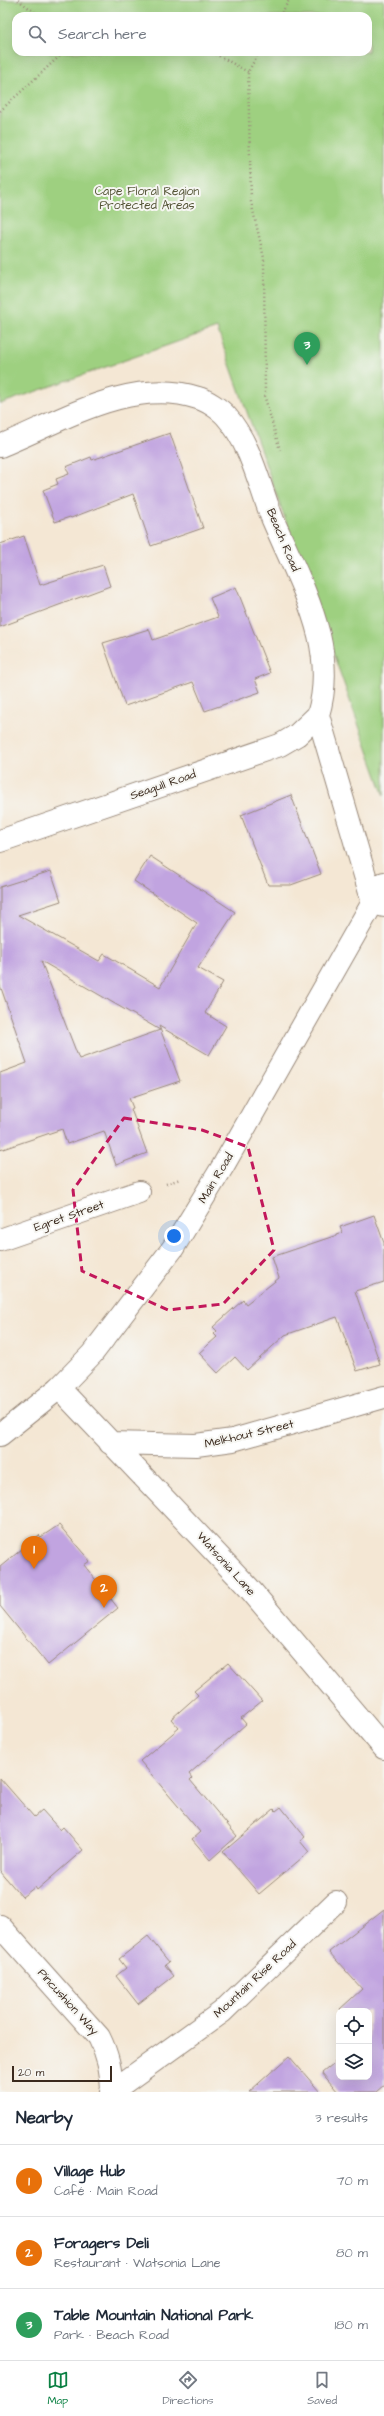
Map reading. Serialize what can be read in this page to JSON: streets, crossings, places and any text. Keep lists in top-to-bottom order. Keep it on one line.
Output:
{"streets":{"street":["Beach Road","Seagull Road","Main Road","Egret Street","Melkhout Street","Watsonia Lane","Mountain Rise Road","Pincushion Way"]},"crossings":[["Beach Road","Seagull Road"],["Main Road","Watsonia Lane"],["Melkhout Street","Watsonia Lane"],["Mountain Rise Road","Pincushion Way"]],"parks":["Cape Floral Region Protected Areas"],"scale_bar":"20 m","page":{"search":"Search here","pins":["3","1","2"],"scale":"20 m","heading":["Nearby","3 results"],"list":[{"mark":"1","name":"Village Hub","note":"Café · Main Road","value":"70 m"},{"mark":"2","name":"Foragers Deli","note":"Restaurant · Watsonia Lane","value":"80 m"},{"mark":"3","name":"Table Mountain National Park","note":"Park · Beach Road","value":"180 m"}],"nav":["Map","Directions","Saved"]}}
